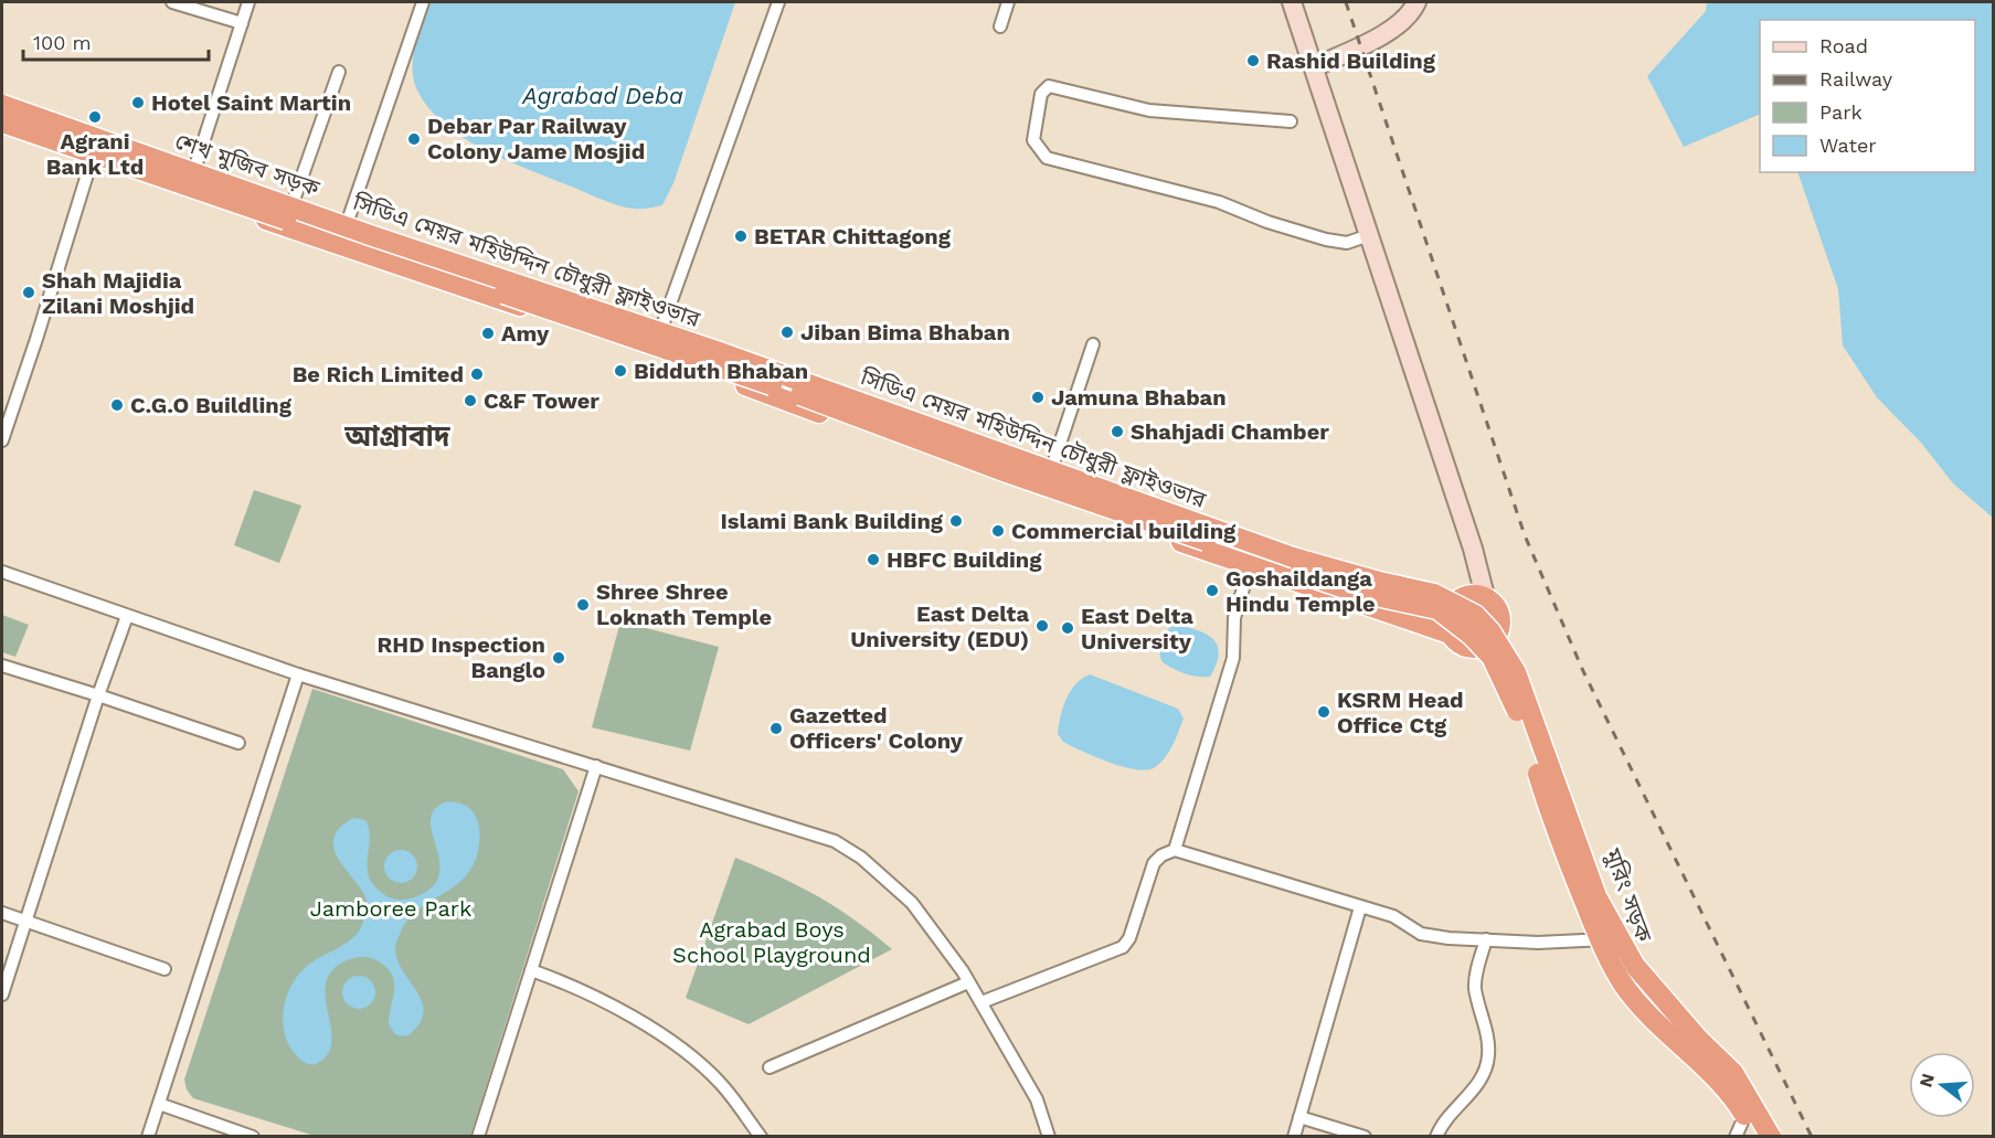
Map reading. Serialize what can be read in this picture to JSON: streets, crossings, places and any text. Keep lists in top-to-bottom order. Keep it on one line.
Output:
{"streets":{"highway":["শেখ মুজিব সড়ক","সিডিএ মেয়র মহিউদ্দিন চৌধুরী ফ্লাইওভার","মুরিং সড়ক"]},"crossings":[["শেখ মুজিব সড়ক","সিডিএ মেয়র মহিউদ্দিন চৌধুরী ফ্লাইওভার"],["শেখ মুজিব সড়ক","মুরিং সড়ক"],["সিডিএ মেয়র মহিউদ্দিন চৌধুরী ফ্লাইওভার","মুরিং সড়ক"]],"districts":["আগ্রাবাদ"],"water":["Agrabad Deba"],"parks":["Jamboree Park","Agrabad Boys School Playground"],"places":["Rashid Building","Hotel Saint Martin","Agrani Bank Ltd","Debar Par Railway Colony Jame Mosjid","BETAR Chittagong","Shah Majidia Zilani Moshjid","Jiban Bima Bhaban","Amy","Bidduth Bhaban","Be Rich Limited","Jamuna Bhaban","C&F Tower","C.G.O Buildling","Shahjadi Chamber","Islami Bank Building","Commercial building","HBFC Building","Goshaildanga Hindu Temple","Shree Shree Loknath Temple","East Delta University (EDU)","East Delta University","RHD Inspection Banglo","KSRM Head Office Ctg","Gazetted Officers' Colony"],"legend":["Road","Railway","Park","Water"],"scale_bar":"100 m","north":"left"}
